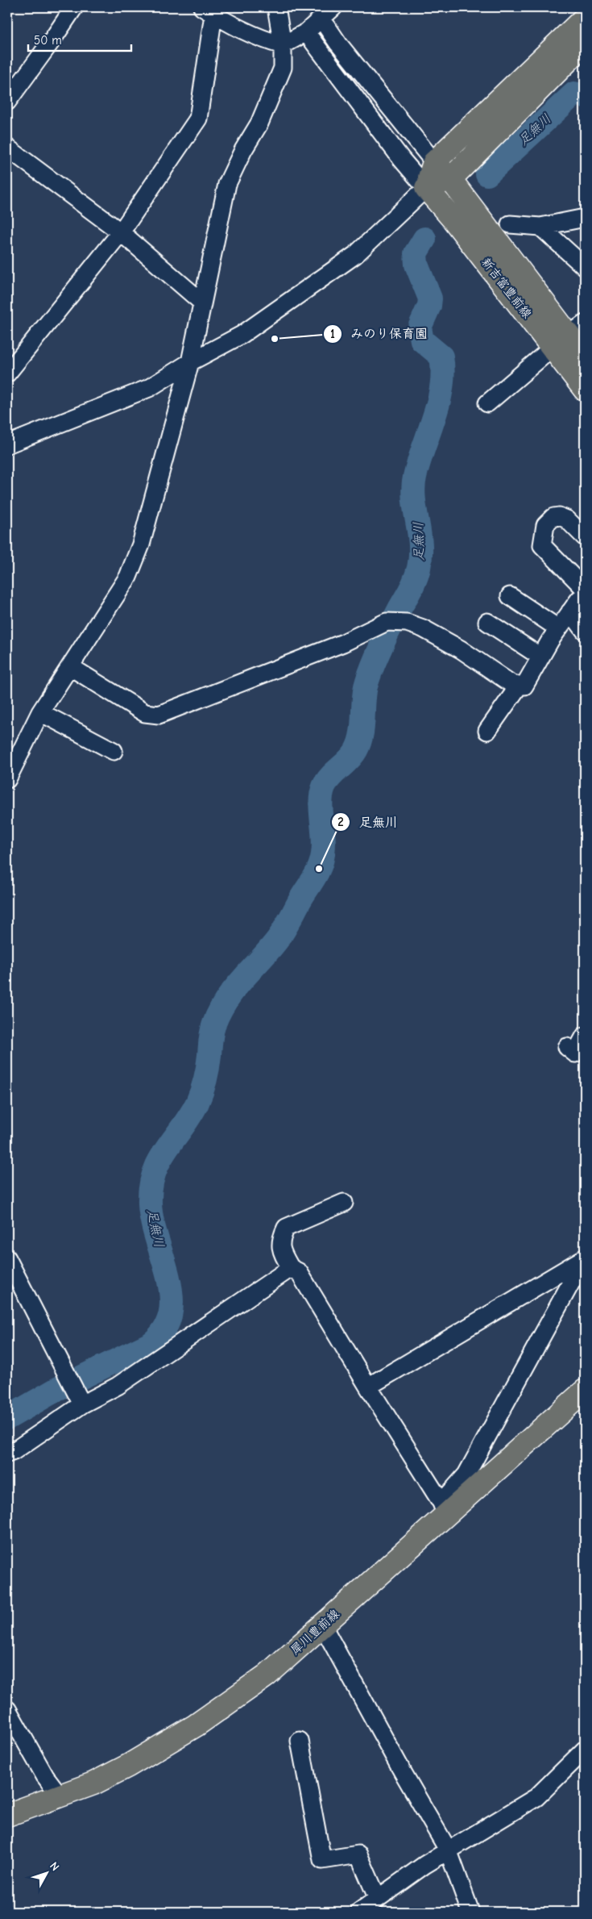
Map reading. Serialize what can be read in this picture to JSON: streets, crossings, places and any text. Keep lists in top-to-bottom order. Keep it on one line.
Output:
{"streets":{"main road":["新吉富豊前線","犀川豊前線"]},"water":["足無川"],"places":["みのり保育園","足無川"],"scale_bar":"50 m","north":"top right"}
